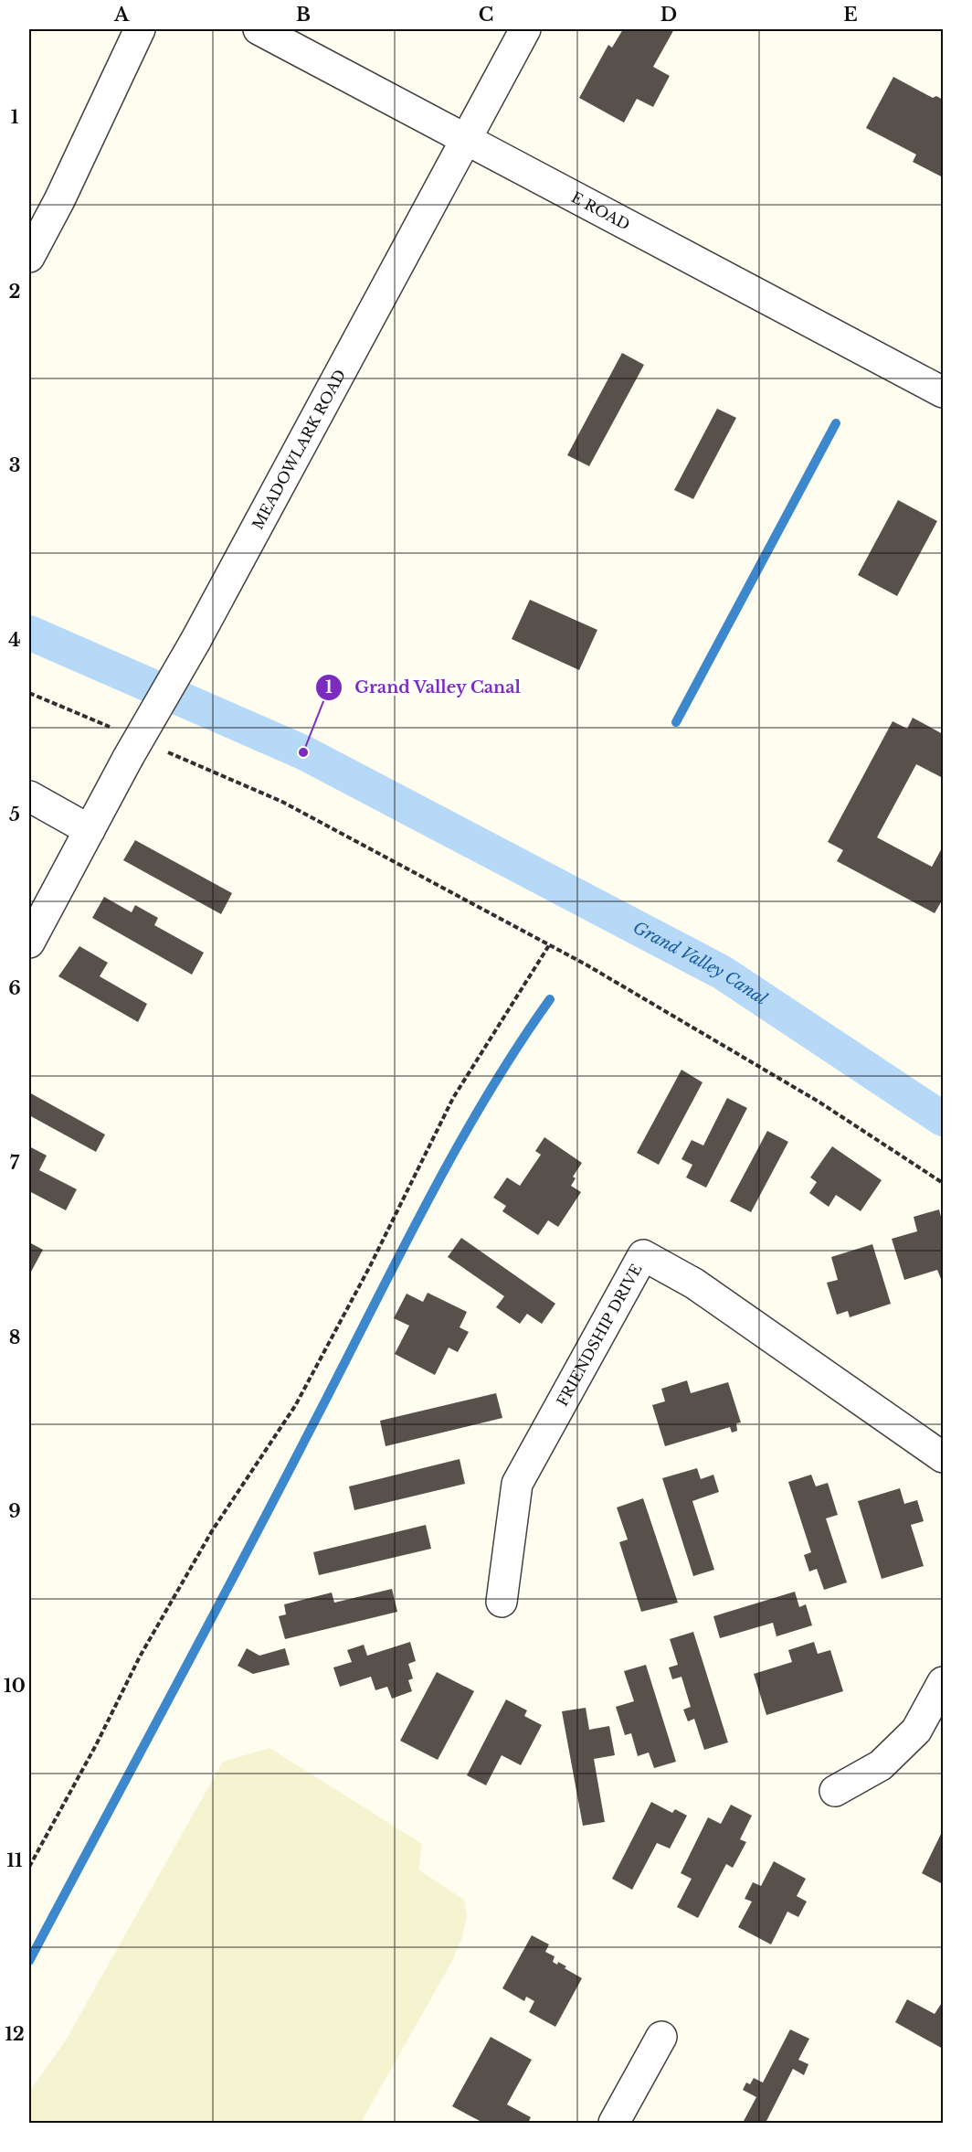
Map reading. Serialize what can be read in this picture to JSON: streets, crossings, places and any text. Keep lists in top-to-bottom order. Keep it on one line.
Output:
{"streets":{"street":["E ROAD","MEADOWLARK ROAD","FRIENDSHIP DRIVE"]},"crossings":[["E ROAD","MEADOWLARK ROAD"]],"water":["Grand Valley Canal"],"places":["Grand Valley Canal"],"grid":{"columns":["A","B","C","D","E"],"rows":["1","2","3","4","5","6","7","8","9","10","11","12"]}}
